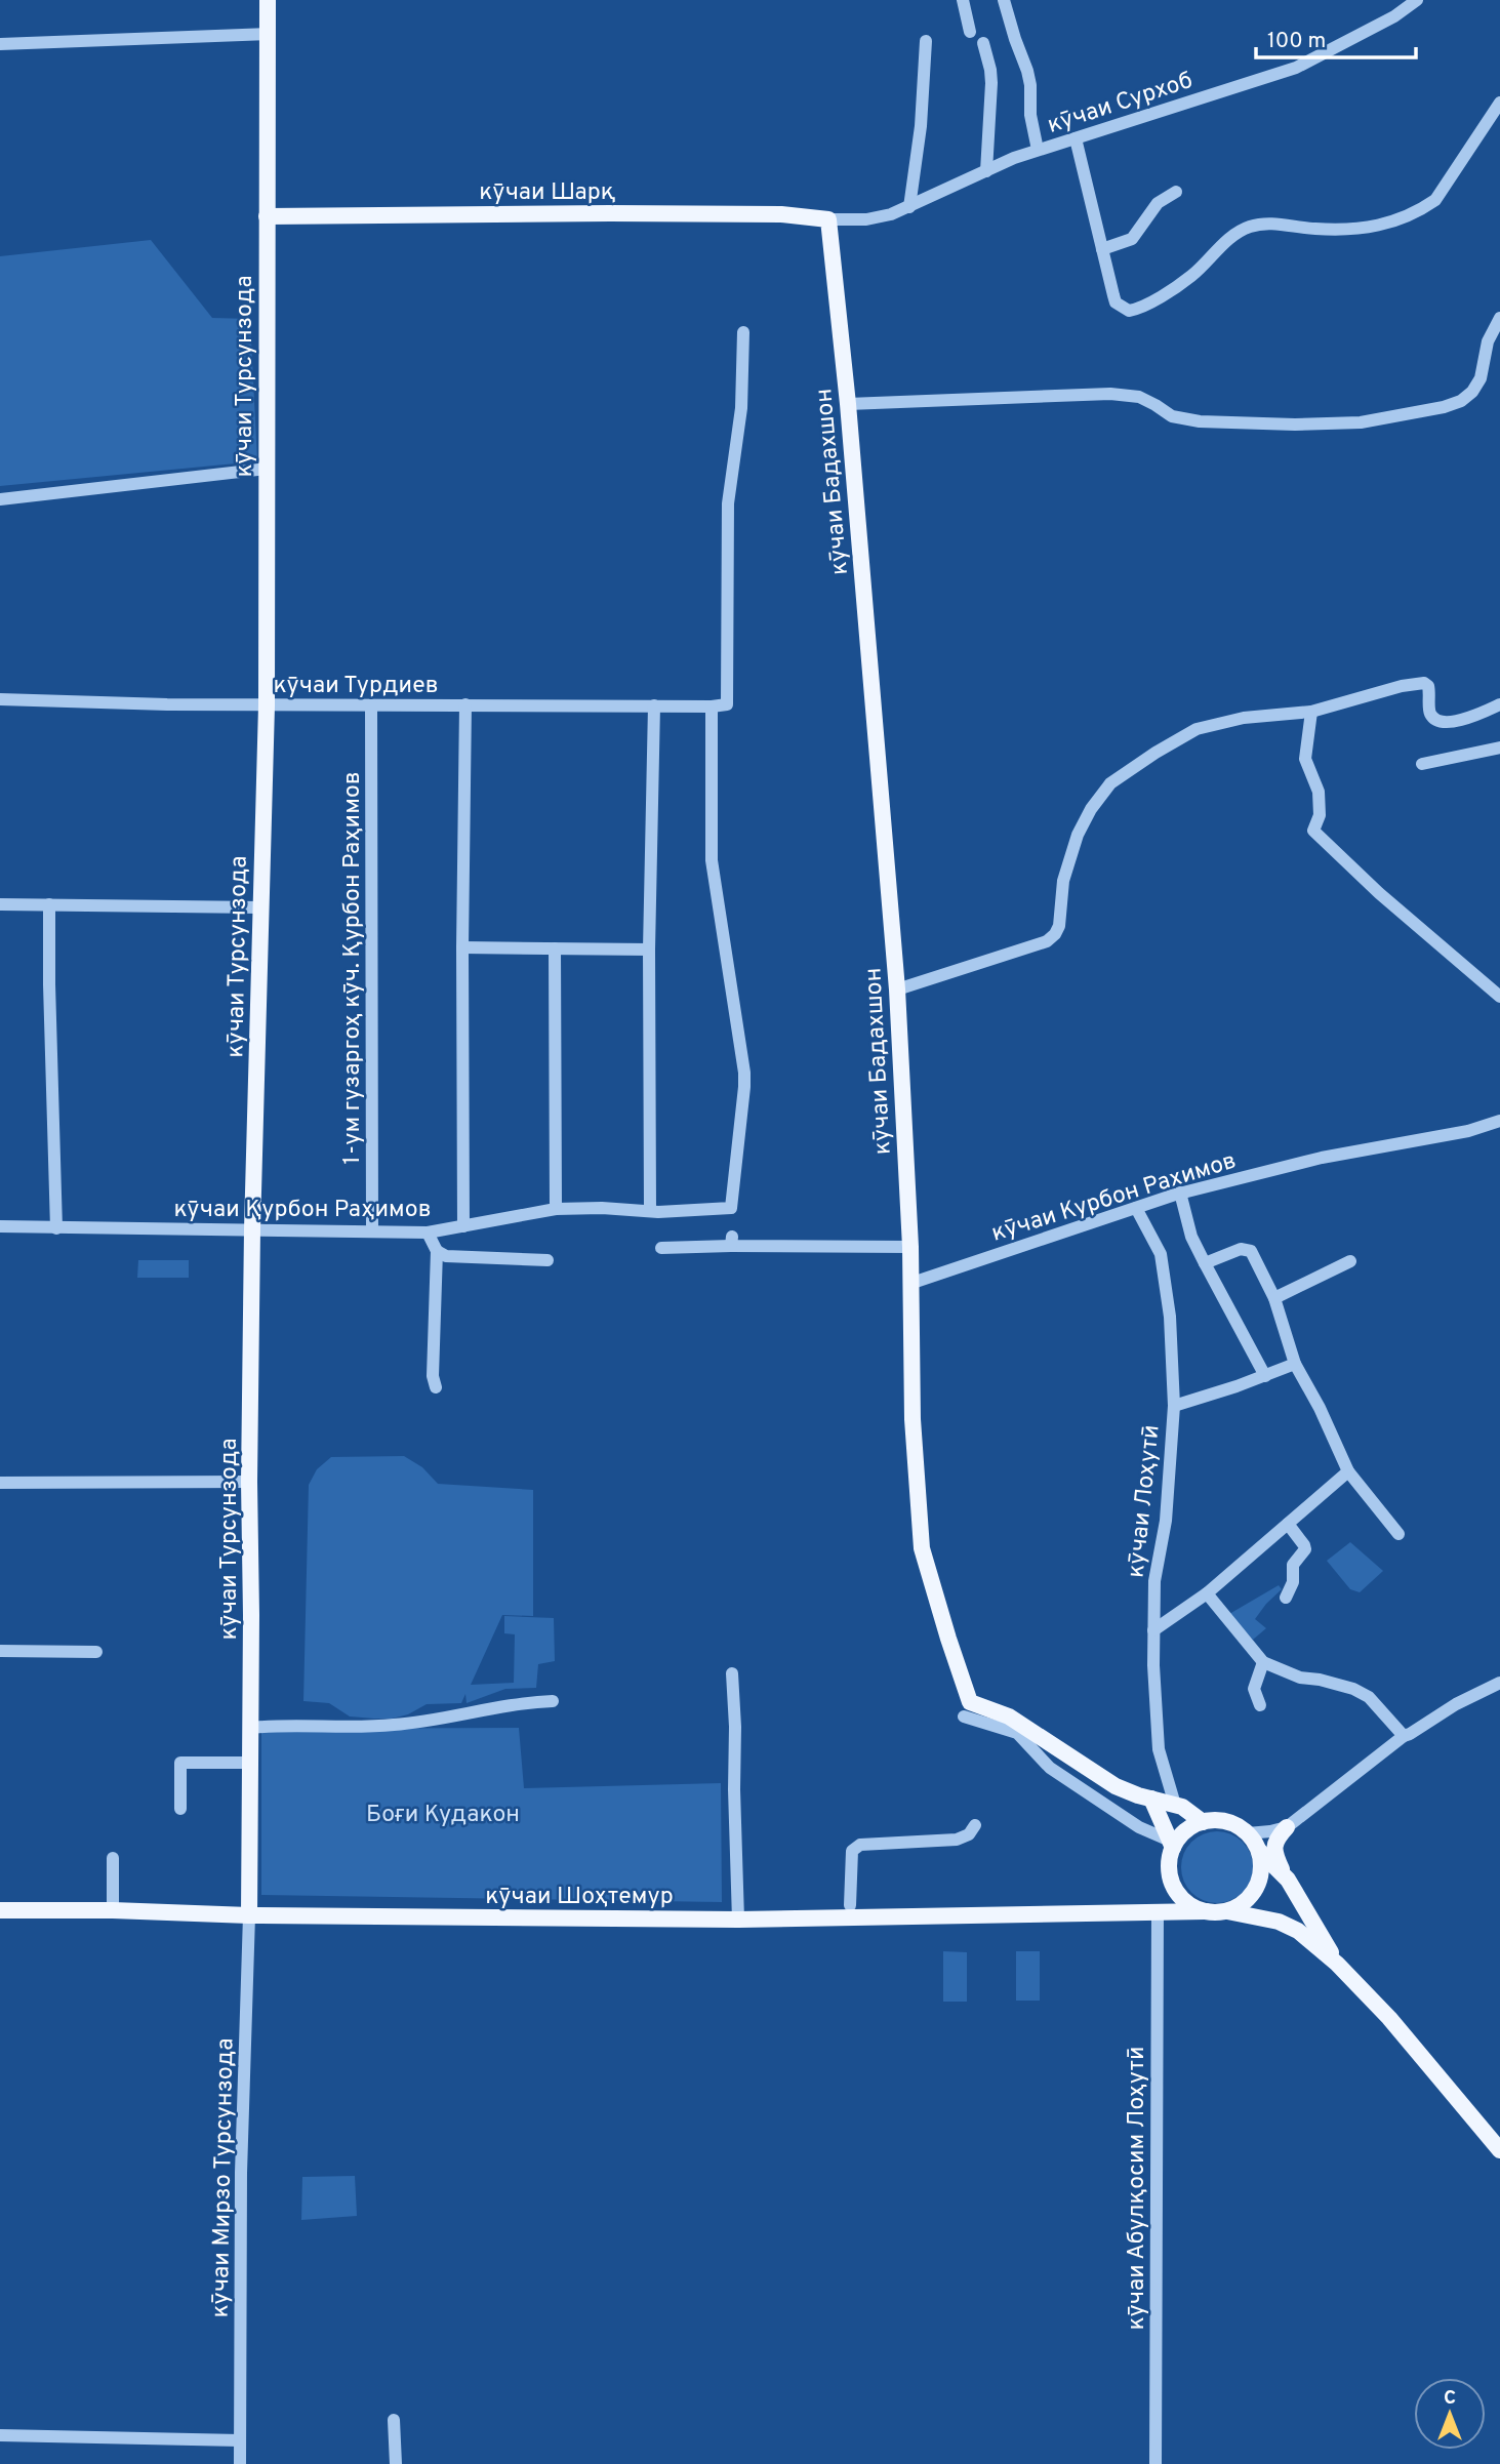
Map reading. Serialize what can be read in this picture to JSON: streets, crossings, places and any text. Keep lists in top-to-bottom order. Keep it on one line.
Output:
{"streets":{"main road":["кӯчаи Шарқ","кӯчаи Турсунзода","кӯчаи Бадахшон","кӯчаи Шоҳтемур"],"street":["кӯчаи Сурхоб","кӯчаи Турдиев","1-ум гузаргоҳ кӯч. Қурбон Раҳимов","кӯчаи Курбон Рахимов","кӯчаи Қурбон Раҳимов","кӯчаи Лоҳутӣ","кӯчаи Мирзо Турсунзода","кӯчаи Абулқосим Лоҳутӣ"]},"crossings":[["кӯчаи Сурхоб","кӯчаи Шарқ"],["кӯчаи Сурхоб","кӯчаи Бадахшон"],["кӯчаи Шарқ","кӯчаи Турсунзода"],["кӯчаи Шарқ","кӯчаи Бадахшон"],["кӯчаи Турсунзода","кӯчаи Турдиев"],["кӯчаи Турсунзода","кӯчаи Қурбон Раҳимов"],["кӯчаи Турсунзода","кӯчаи Шоҳтемур"],["кӯчаи Турсунзода","кӯчаи Мирзо Турсунзода"],["кӯчаи Бадахшон","кӯчаи Курбон Рахимов"],["кӯчаи Бадахшон","кӯчаи Лоҳутӣ"],["кӯчаи Бадахшон","кӯчаи Шоҳтемур"],["кӯчаи Турдиев","1-ум гузаргоҳ кӯч. Қурбон Раҳимов"],["кӯчаи Турдиев","кӯчаи Қурбон Раҳимов"],["1-ум гузаргоҳ кӯч. Қурбон Раҳимов","кӯчаи Қурбон Раҳимов"],["кӯчаи Курбон Рахимов","кӯчаи Лоҳутӣ"],["кӯчаи Шоҳтемур","кӯчаи Мирзо Турсунзода"],["кӯчаи Шоҳтемур","кӯчаи Абулқосим Лоҳутӣ"]],"parks":["Боғи Кудакон"],"scale_bar":"100 m","north":"top"}
